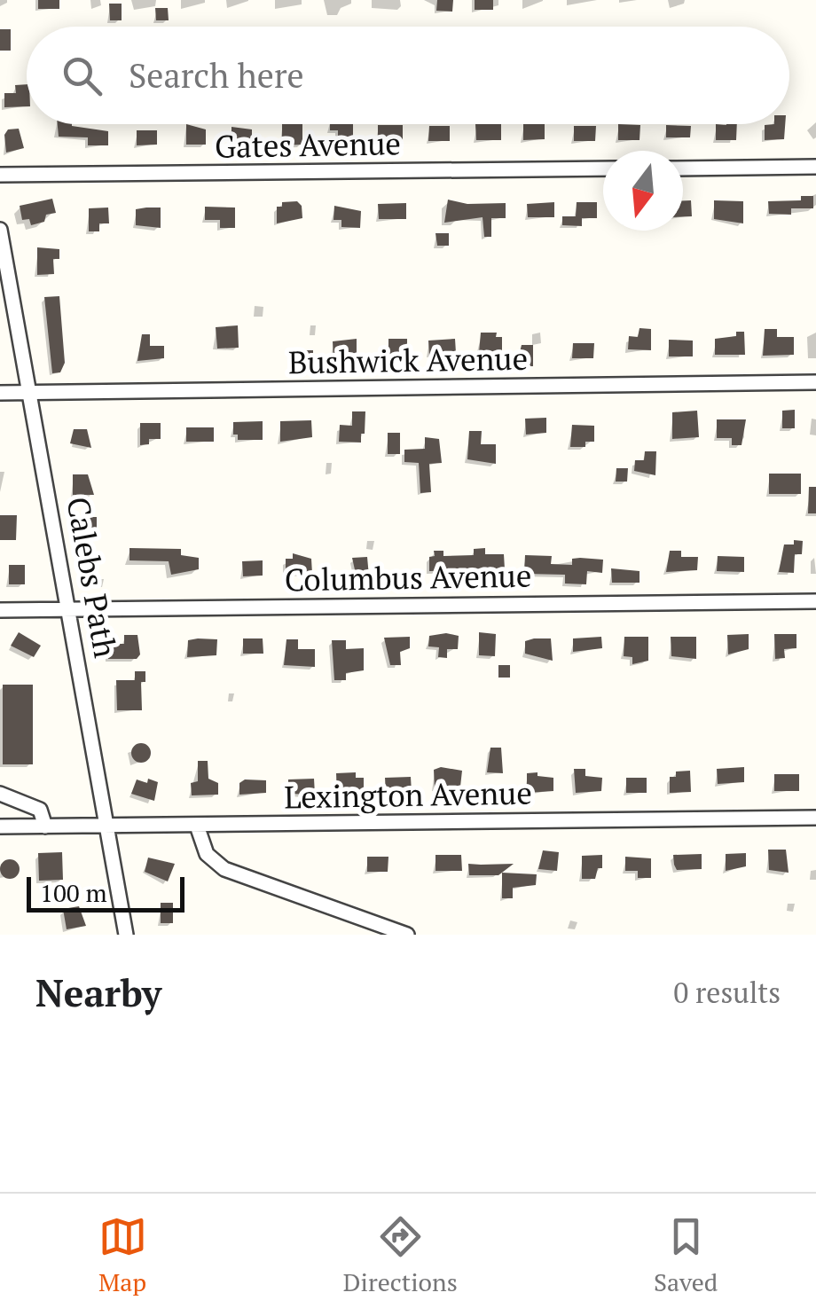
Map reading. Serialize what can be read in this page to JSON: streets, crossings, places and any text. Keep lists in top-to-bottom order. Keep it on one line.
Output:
{"streets":{"street":["Gates Avenue","Bushwick Avenue","Calebs Path","Columbus Avenue","Lexington Avenue"]},"crossings":[["Bushwick Avenue","Calebs Path"],["Calebs Path","Columbus Avenue"],["Calebs Path","Lexington Avenue"]],"scale_bar":"100 m","north":"bottom","page":{"search":"Search here","scale":"100 m","heading":["Nearby","0 results"],"nav":["Map","Directions","Saved"]}}
